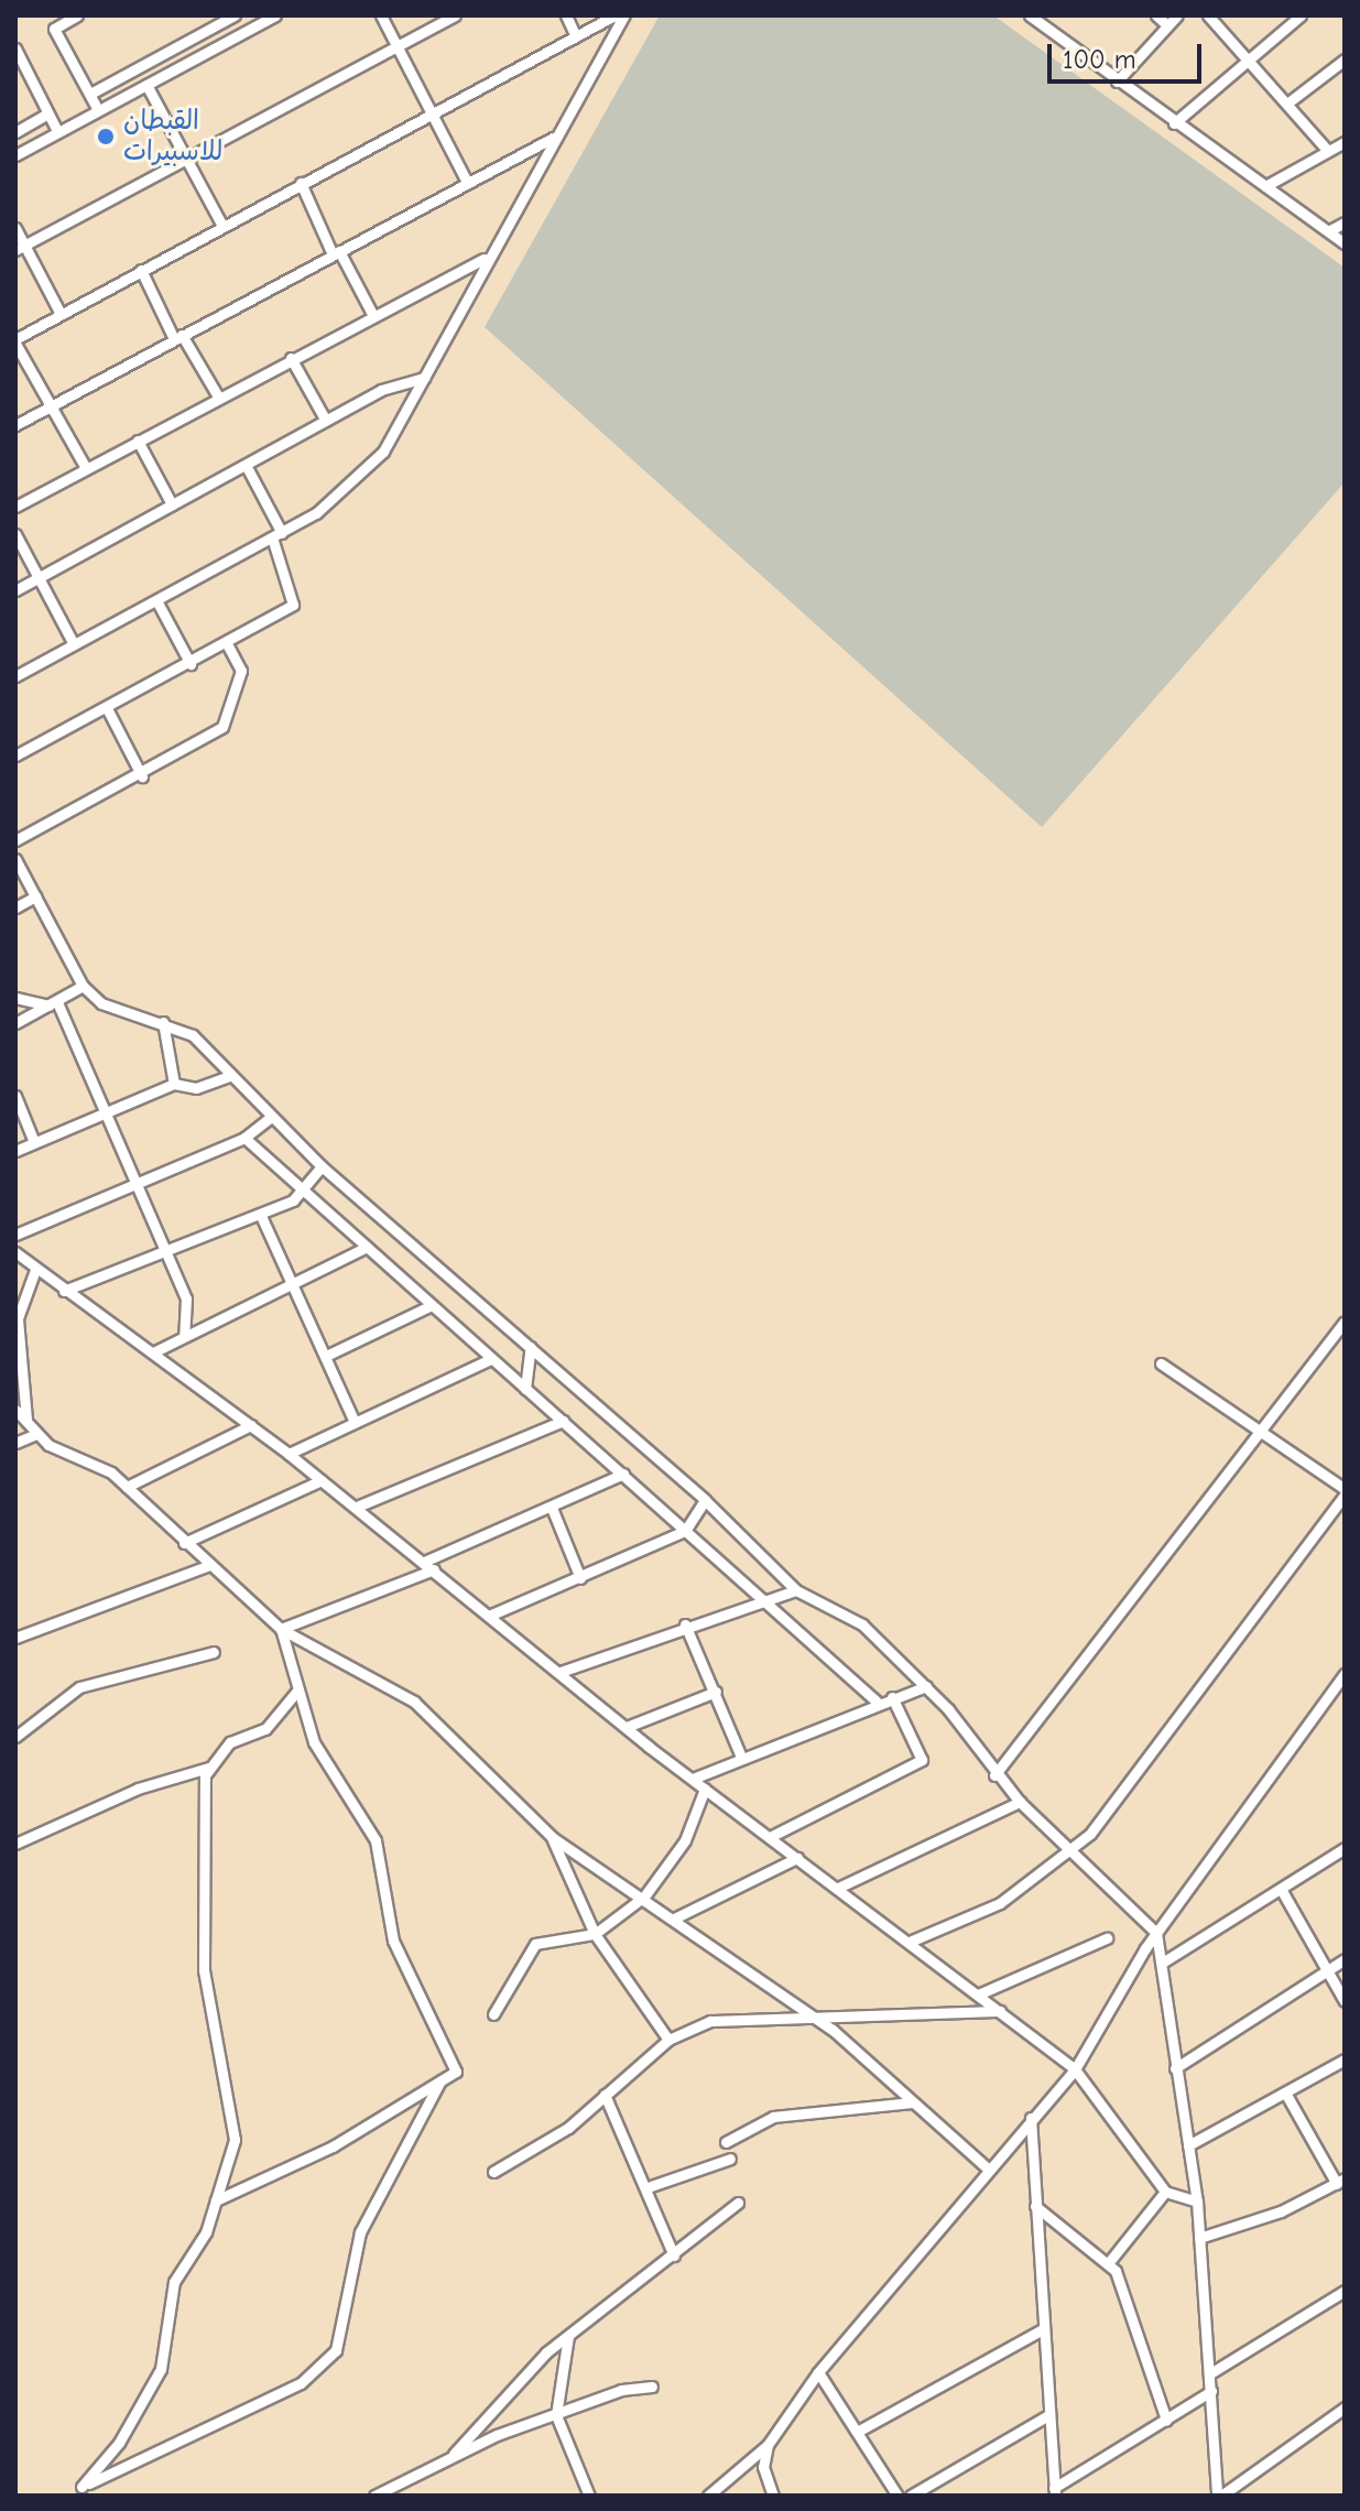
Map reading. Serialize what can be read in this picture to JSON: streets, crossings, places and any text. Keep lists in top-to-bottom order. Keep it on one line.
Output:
{"places":["القبطان للاسبيرات"],"scale_bar":"100 m"}
